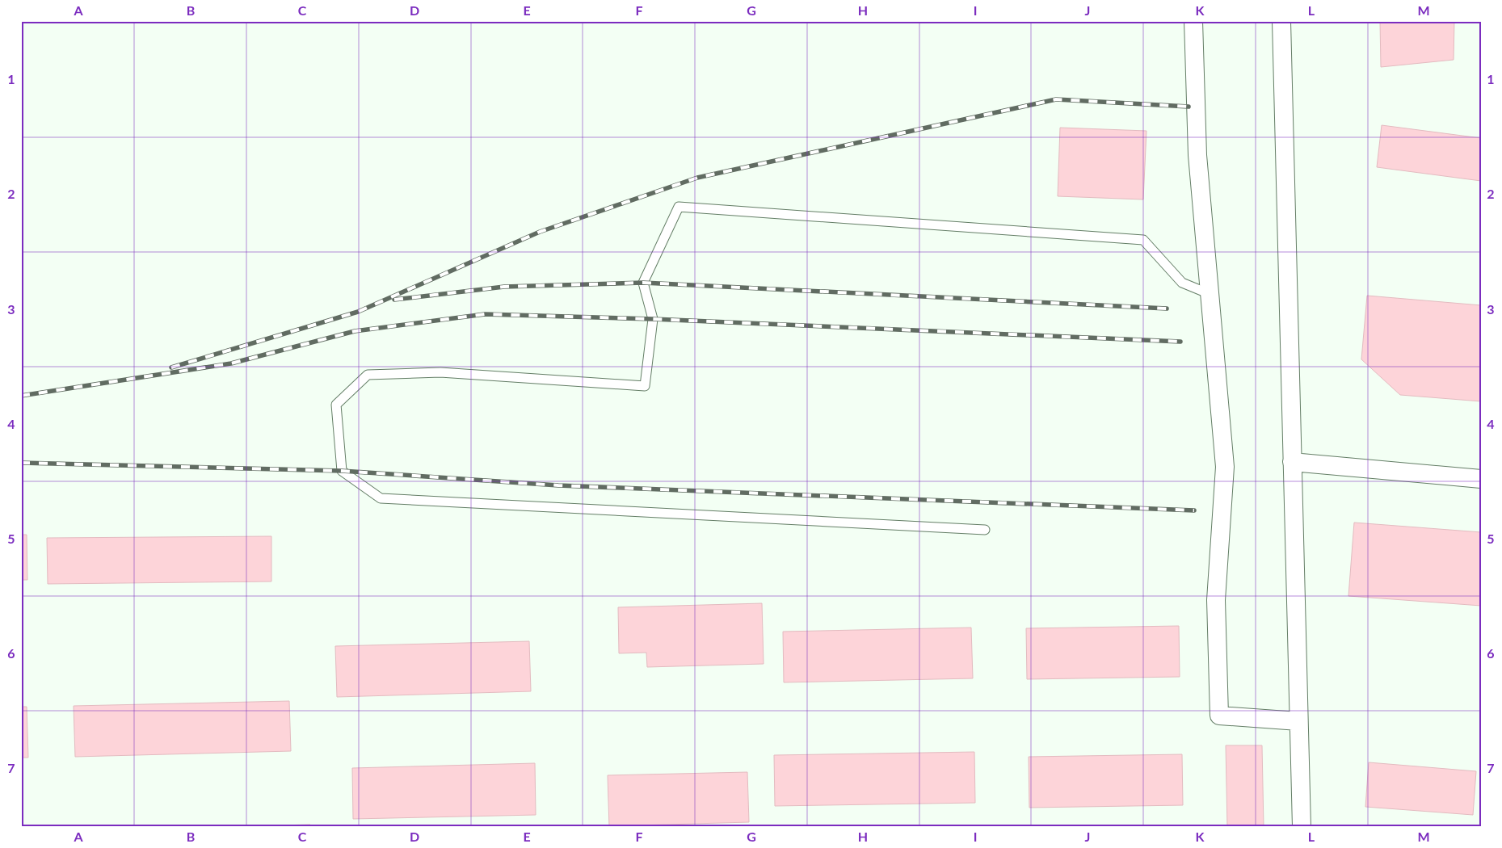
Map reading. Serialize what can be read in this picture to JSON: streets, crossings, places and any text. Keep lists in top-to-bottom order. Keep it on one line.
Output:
{"grid":{"columns":["A","B","C","D","E","F","G","H","I","J","K","L","M"],"rows":["1","2","3","4","5","6","7"]}}
